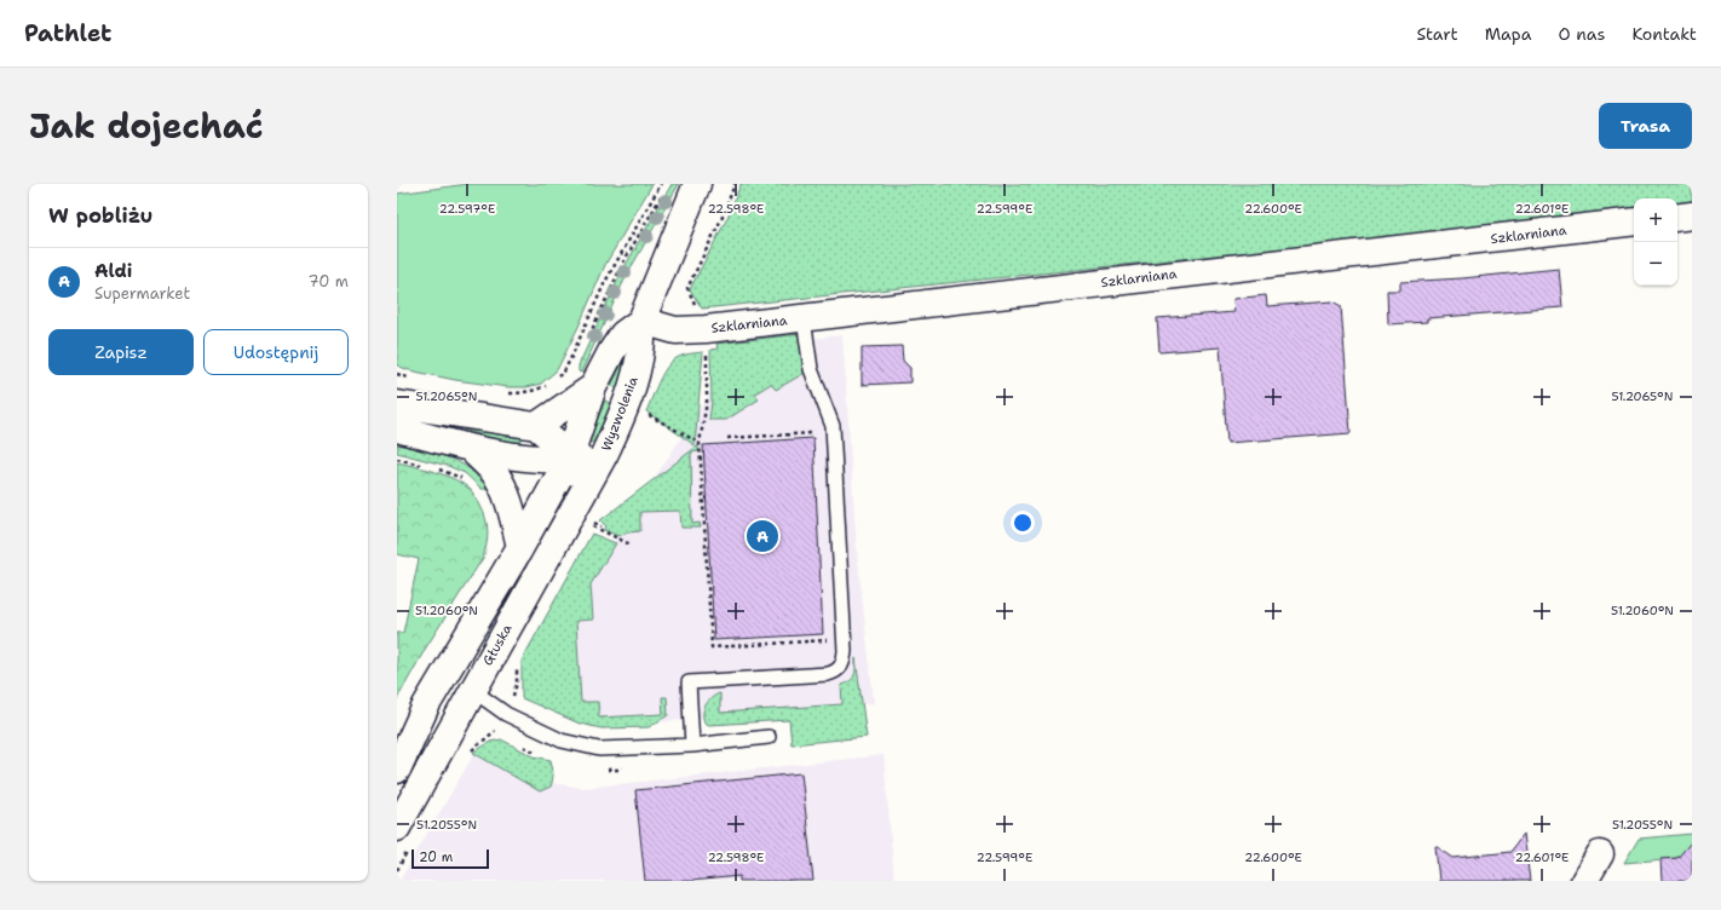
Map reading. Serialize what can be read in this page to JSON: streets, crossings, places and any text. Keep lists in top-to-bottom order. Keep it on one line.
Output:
{"streets":{"street":["Szklarniana","Wyzwolenia","Głuska"]},"crossings":[["Szklarniana","Wyzwolenia"],["Wyzwolenia","Głuska"]],"scale_bar":"20 m","page":{"header":"Pathlet","nav":["Start","Mapa","O nas","Kontakt"],"title":"Jak dojechać","buttons":["Trasa",["Zapisz","Udostępnij"]],"heading":"W pobliżu","map_buttons":["+","−"],"list":[{"mark":"A","name":"Aldi","note":"Supermarket","value":"70 m"}],"pins":"A","scale":"20 m"},"coordinates":["22.597°E","22.598°E","22.599°E","22.600°E","22.601°E","51.2065°N","51.2060°N","51.2055°N"]}
